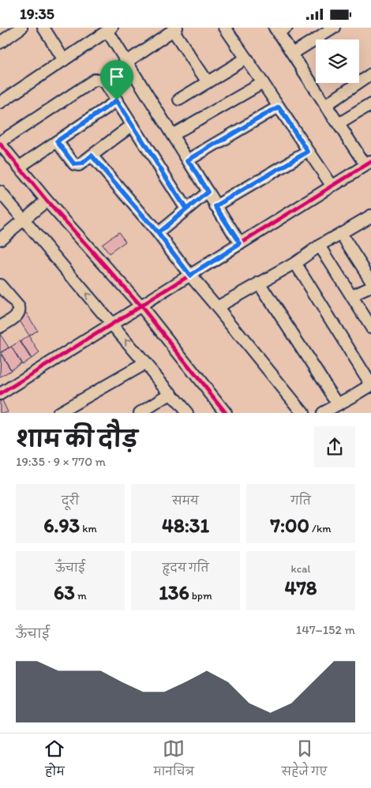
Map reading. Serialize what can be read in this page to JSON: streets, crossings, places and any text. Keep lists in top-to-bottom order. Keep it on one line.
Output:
{"page":{"status":"19:35","heading":["शाम की दौड़","19:35 · 9 × 770 m"],"stats":[["दूरी","6.93 km"],["समय","48:31"],["गति","7:00 /km"],["ऊँचाई","63 m"],["हृदय गति","136 bpm"],["kcal","478"]],"chart":["ऊँचाई","147–152 m"],"tabs":["होम","मानचित्र","सहेजे गए"]}}
